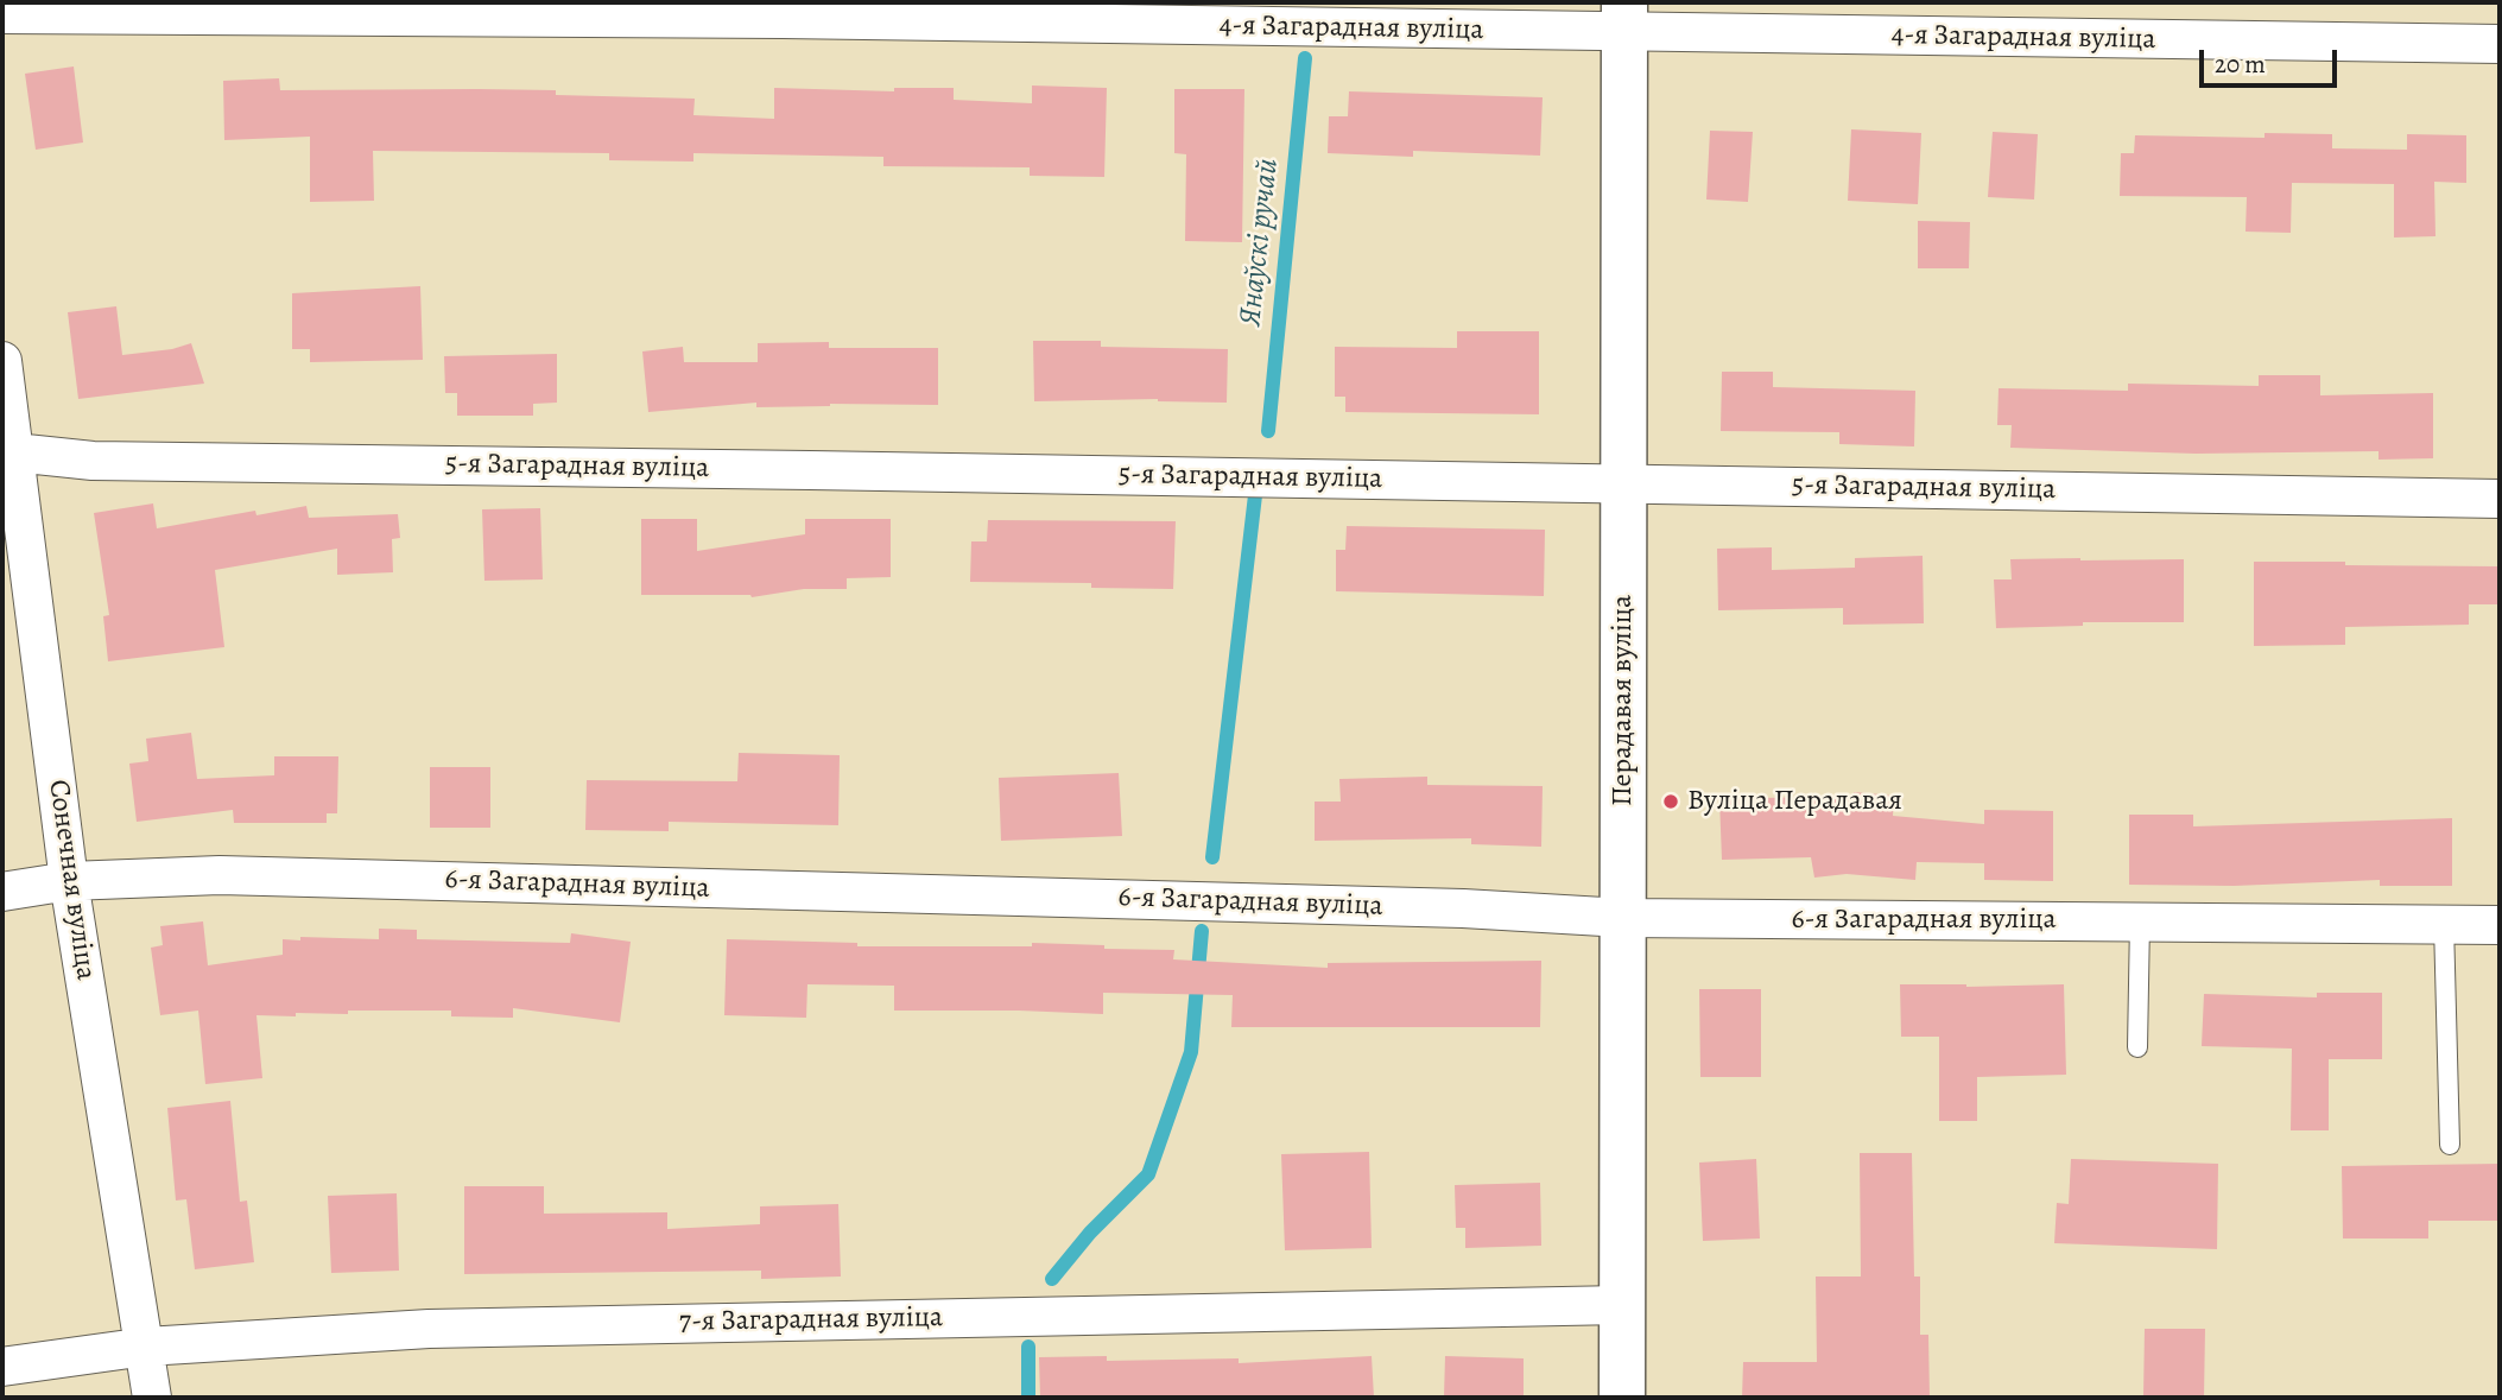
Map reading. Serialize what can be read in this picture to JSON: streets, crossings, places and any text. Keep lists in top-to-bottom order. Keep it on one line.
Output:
{"streets":{"street":["4-я Загарадная вуліца","5-я Загарадная вуліца","Перадавая вуліца","Сонечная вуліца","6-я Загарадная вуліца","7-я Загарадная вуліца"]},"crossings":[["4-я Загарадная вуліца","Перадавая вуліца"],["5-я Загарадная вуліца","Перадавая вуліца"],["5-я Загарадная вуліца","Сонечная вуліца"],["Перадавая вуліца","6-я Загарадная вуліца"],["Перадавая вуліца","7-я Загарадная вуліца"],["Сонечная вуліца","6-я Загарадная вуліца"],["Сонечная вуліца","7-я Загарадная вуліца"]],"water":["Янаўскі ручай"],"places":["Вуліца Перадавая"],"scale_bar":"20 m"}
